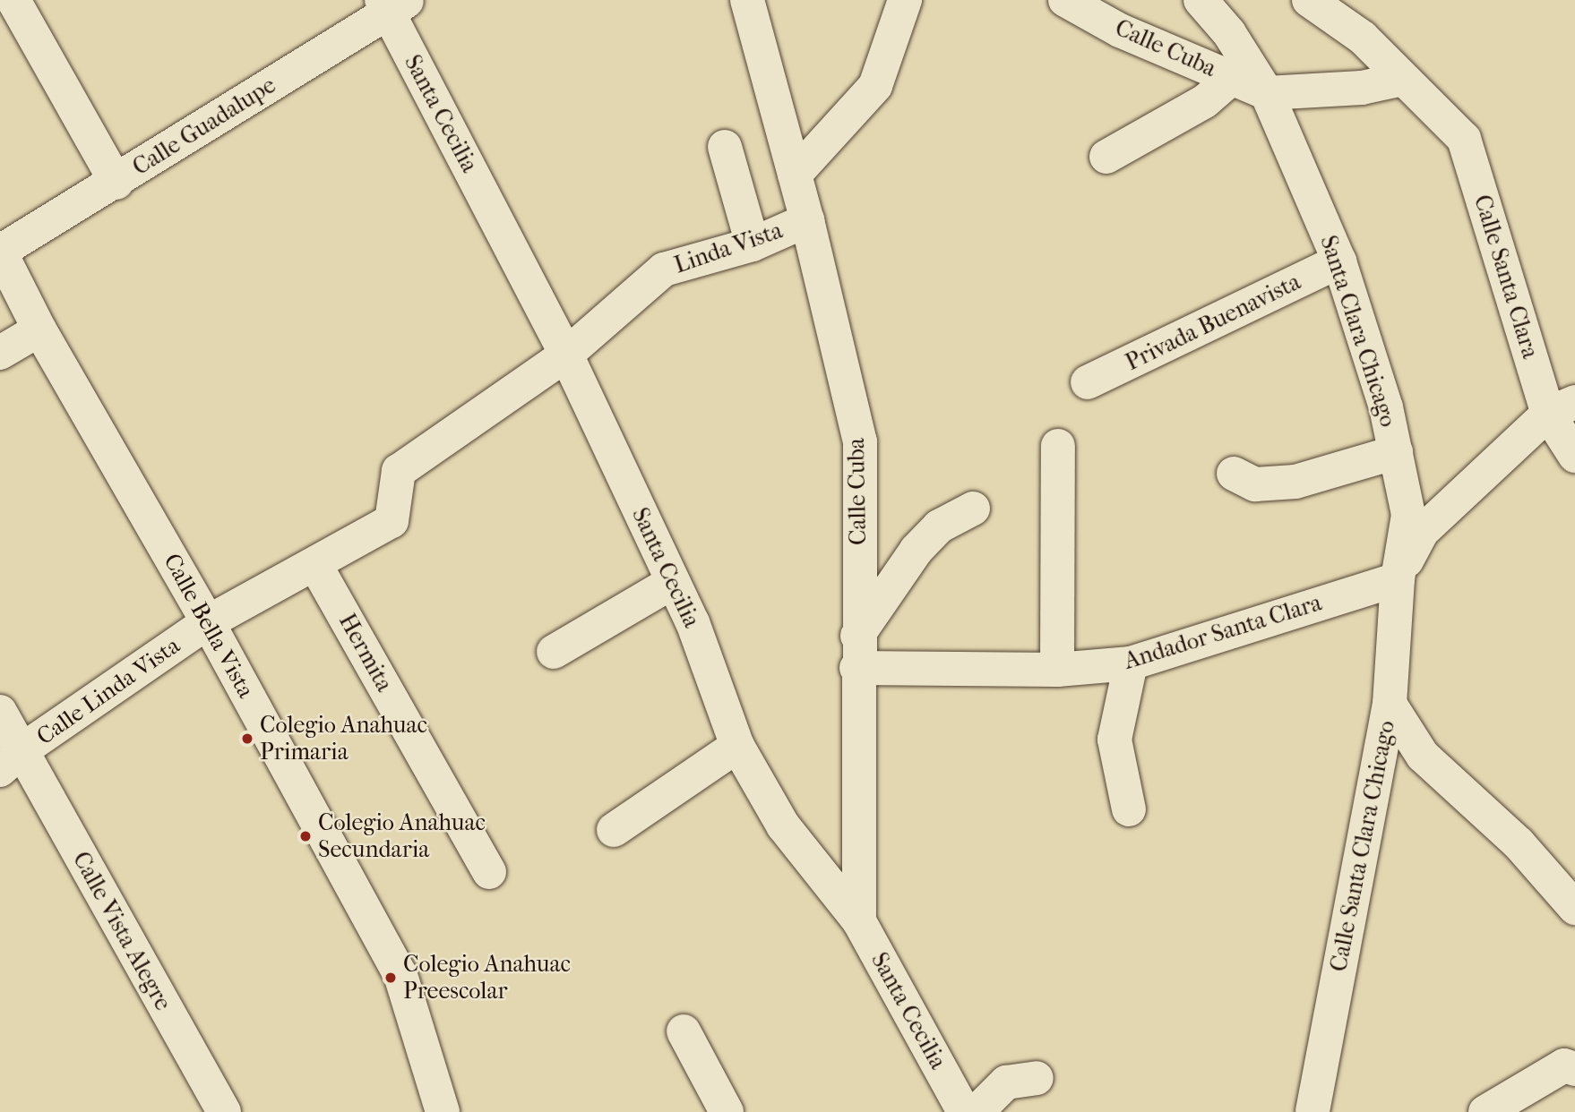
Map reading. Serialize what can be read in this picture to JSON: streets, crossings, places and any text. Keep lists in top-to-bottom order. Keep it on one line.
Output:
{"streets":{"street":["Calle Cuba","Santa Cecilia","Calle Guadalupe","Linda Vista","Calle Santa Clara","Privada Buenavista","Santa Clara Chicago","Calle Bella Vista","Andador Santa Clara","Hermita","Calle Linda Vista","Calle Santa Clara Chicago","Calle Vista Alegre"]},"crossings":[["Calle Cuba","Santa Cecilia"],["Calle Cuba","Linda Vista"],["Calle Cuba","Santa Clara Chicago"],["Calle Cuba","Andador Santa Clara"],["Santa Cecilia","Calle Guadalupe"],["Santa Cecilia","Linda Vista"],["Santa Cecilia","Calle Linda Vista"],["Calle Guadalupe","Calle Bella Vista"],["Linda Vista","Calle Linda Vista"],["Privada Buenavista","Santa Clara Chicago"],["Santa Clara Chicago","Andador Santa Clara"],["Santa Clara Chicago","Calle Santa Clara Chicago"],["Calle Bella Vista","Calle Linda Vista"],["Andador Santa Clara","Calle Santa Clara Chicago"],["Hermita","Calle Linda Vista"],["Calle Linda Vista","Calle Vista Alegre"]],"places":["Colegio Anahuac Primaria","Colegio Anahuac Secundaria","Colegio Anahuac Preescolar"]}
